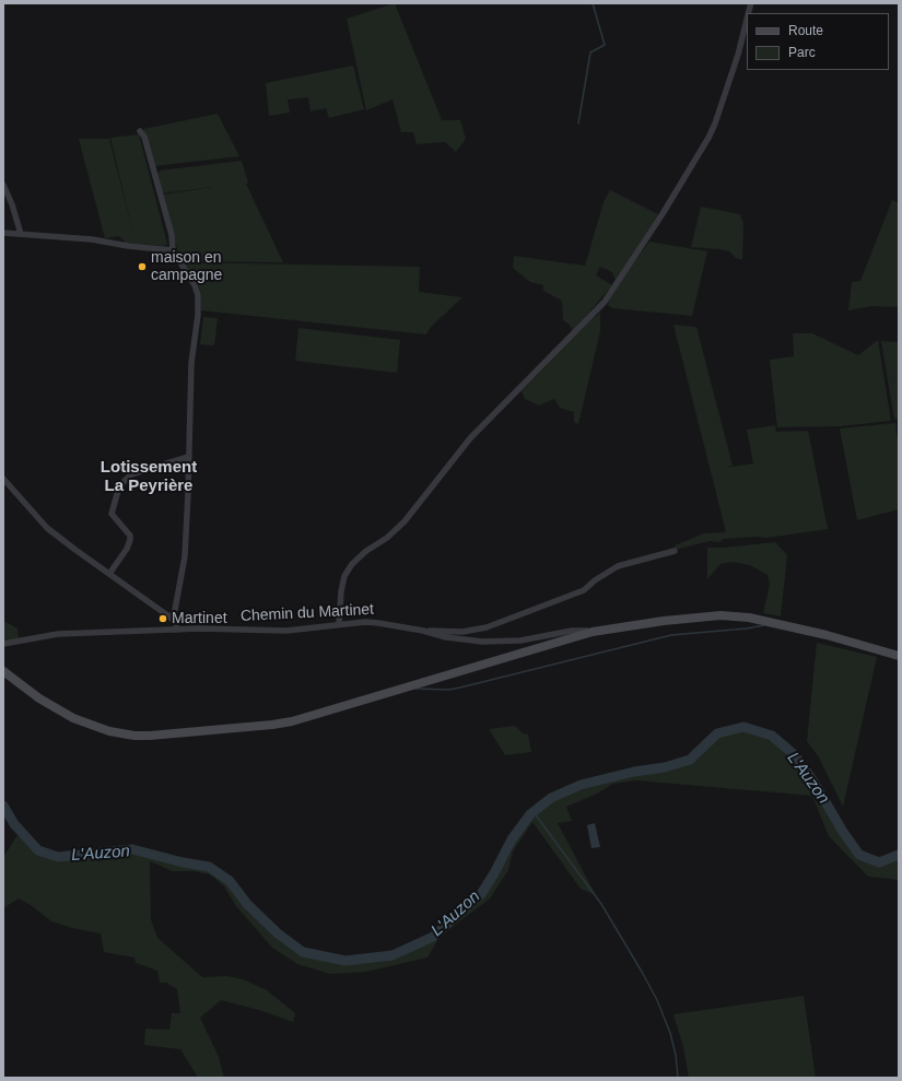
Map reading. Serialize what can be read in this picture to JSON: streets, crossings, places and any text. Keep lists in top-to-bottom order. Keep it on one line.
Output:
{"streets":{"street":["Chemin du Martinet"]},"districts":["Lotissement La Peyrière"],"water":["L'Auzon"],"places":["maison en campagne","Martinet"],"legend":["Route","Parc"]}
